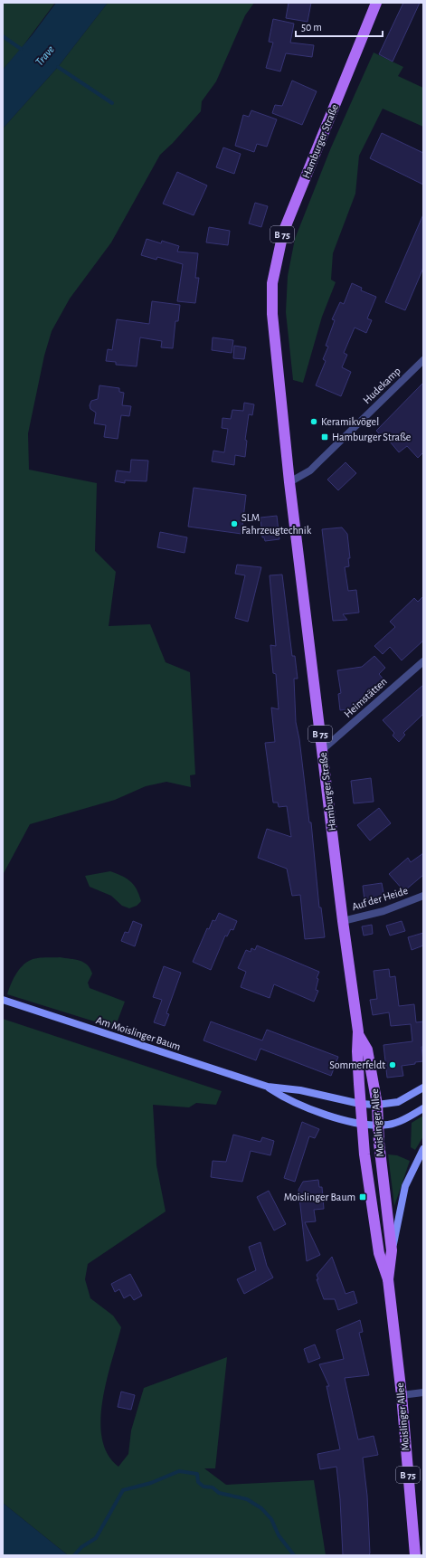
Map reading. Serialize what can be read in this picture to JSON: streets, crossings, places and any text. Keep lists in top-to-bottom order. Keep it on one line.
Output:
{"streets":{"main road":["Hamburger Straße","B 75","Am Moislinger Baum","Moislinger Allee"],"street":["Hudekamp","Heimstätten","Auf der Heide"]},"crossings":[["Hamburger Straße","Hudekamp"],["Hamburger Straße","Heimstätten"],["Hamburger Straße","Auf der Heide"],["Hamburger Straße","Am Moislinger Baum"],["Hamburger Straße","Moislinger Allee"],["Am Moislinger Baum","Moislinger Allee"]],"water":["Trave"],"places":{"other":["Keramikvögel","SLM Fahrzeugtechnik","Sommerfeldt"],"transit":["Hamburger Straße","Moislinger Baum"]},"scale_bar":"50 m"}
